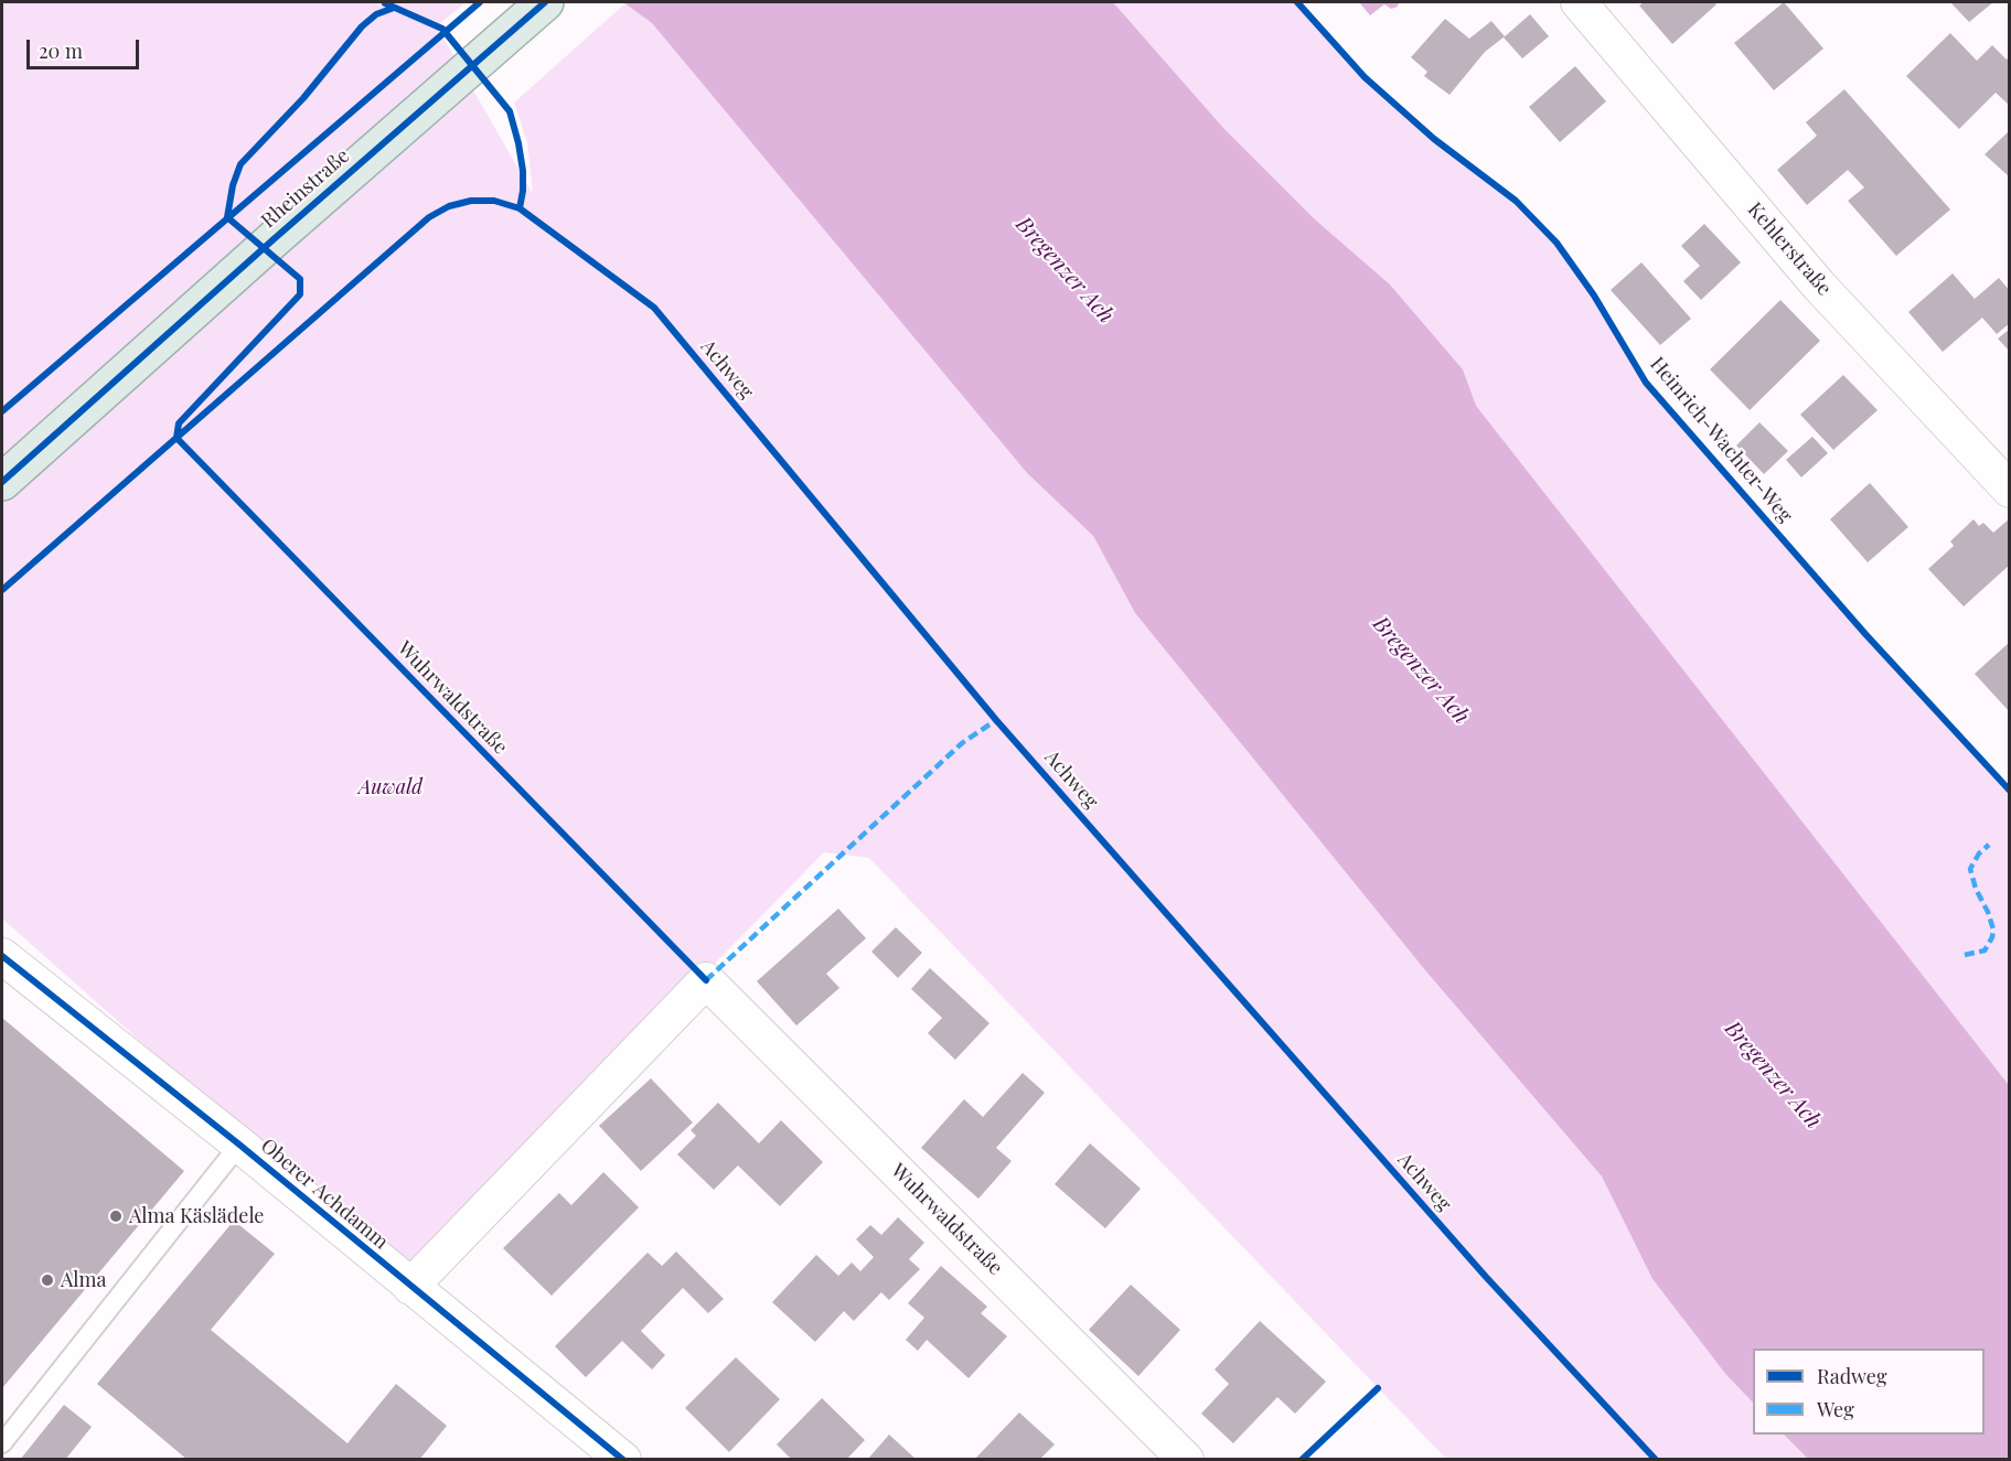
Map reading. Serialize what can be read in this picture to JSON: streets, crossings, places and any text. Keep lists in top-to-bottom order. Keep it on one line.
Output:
{"streets":{"main road":["Rheinstraße"],"street":["Kehlerstraße","Wuhrwaldstraße","Oberer Achdamm"],"cycle path":["Achweg","Heinrich-Wachter-Weg"]},"crossings":[["Wuhrwaldstraße","Oberer Achdamm"]],"water":["Bregenzer Ach"],"parks":["Auwald"],"places":["Alma Käslädele","Alma"],"legend":["Radweg","Weg"],"scale_bar":"20 m"}
